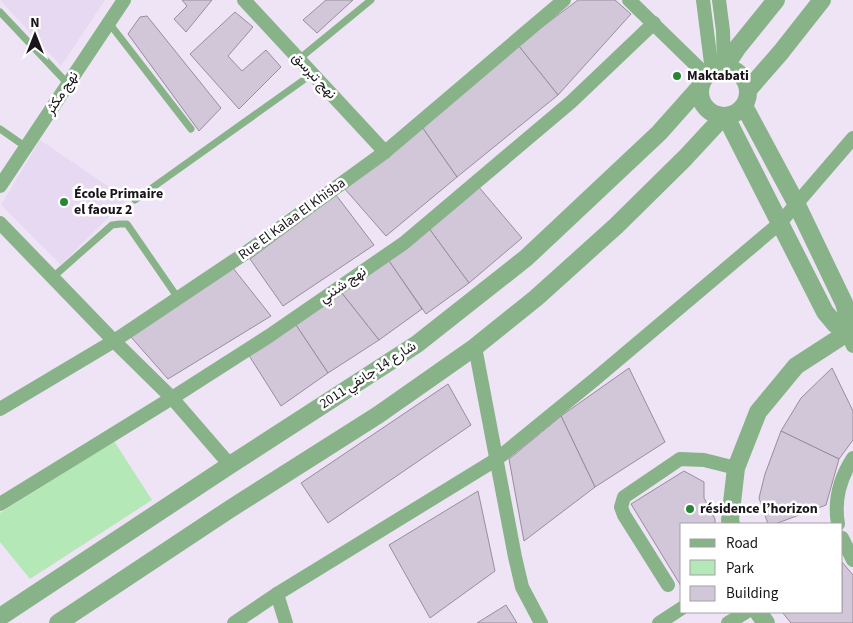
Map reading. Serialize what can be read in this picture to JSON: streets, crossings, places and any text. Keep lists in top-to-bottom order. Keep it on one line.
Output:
{"streets":{"street":["نهج تبرسق","نهج مكثر","Rue El Kalaa El Khisba","نهج شنني","شارع 14 جانفي 2011"]},"crossings":[["نهج تبرسق","Rue El Kalaa El Khisba"]],"places":["Maktabati","École Primaire el faouz 2","résidence l’horizon"],"legend":["Road","Park","Building"],"north":"top"}
